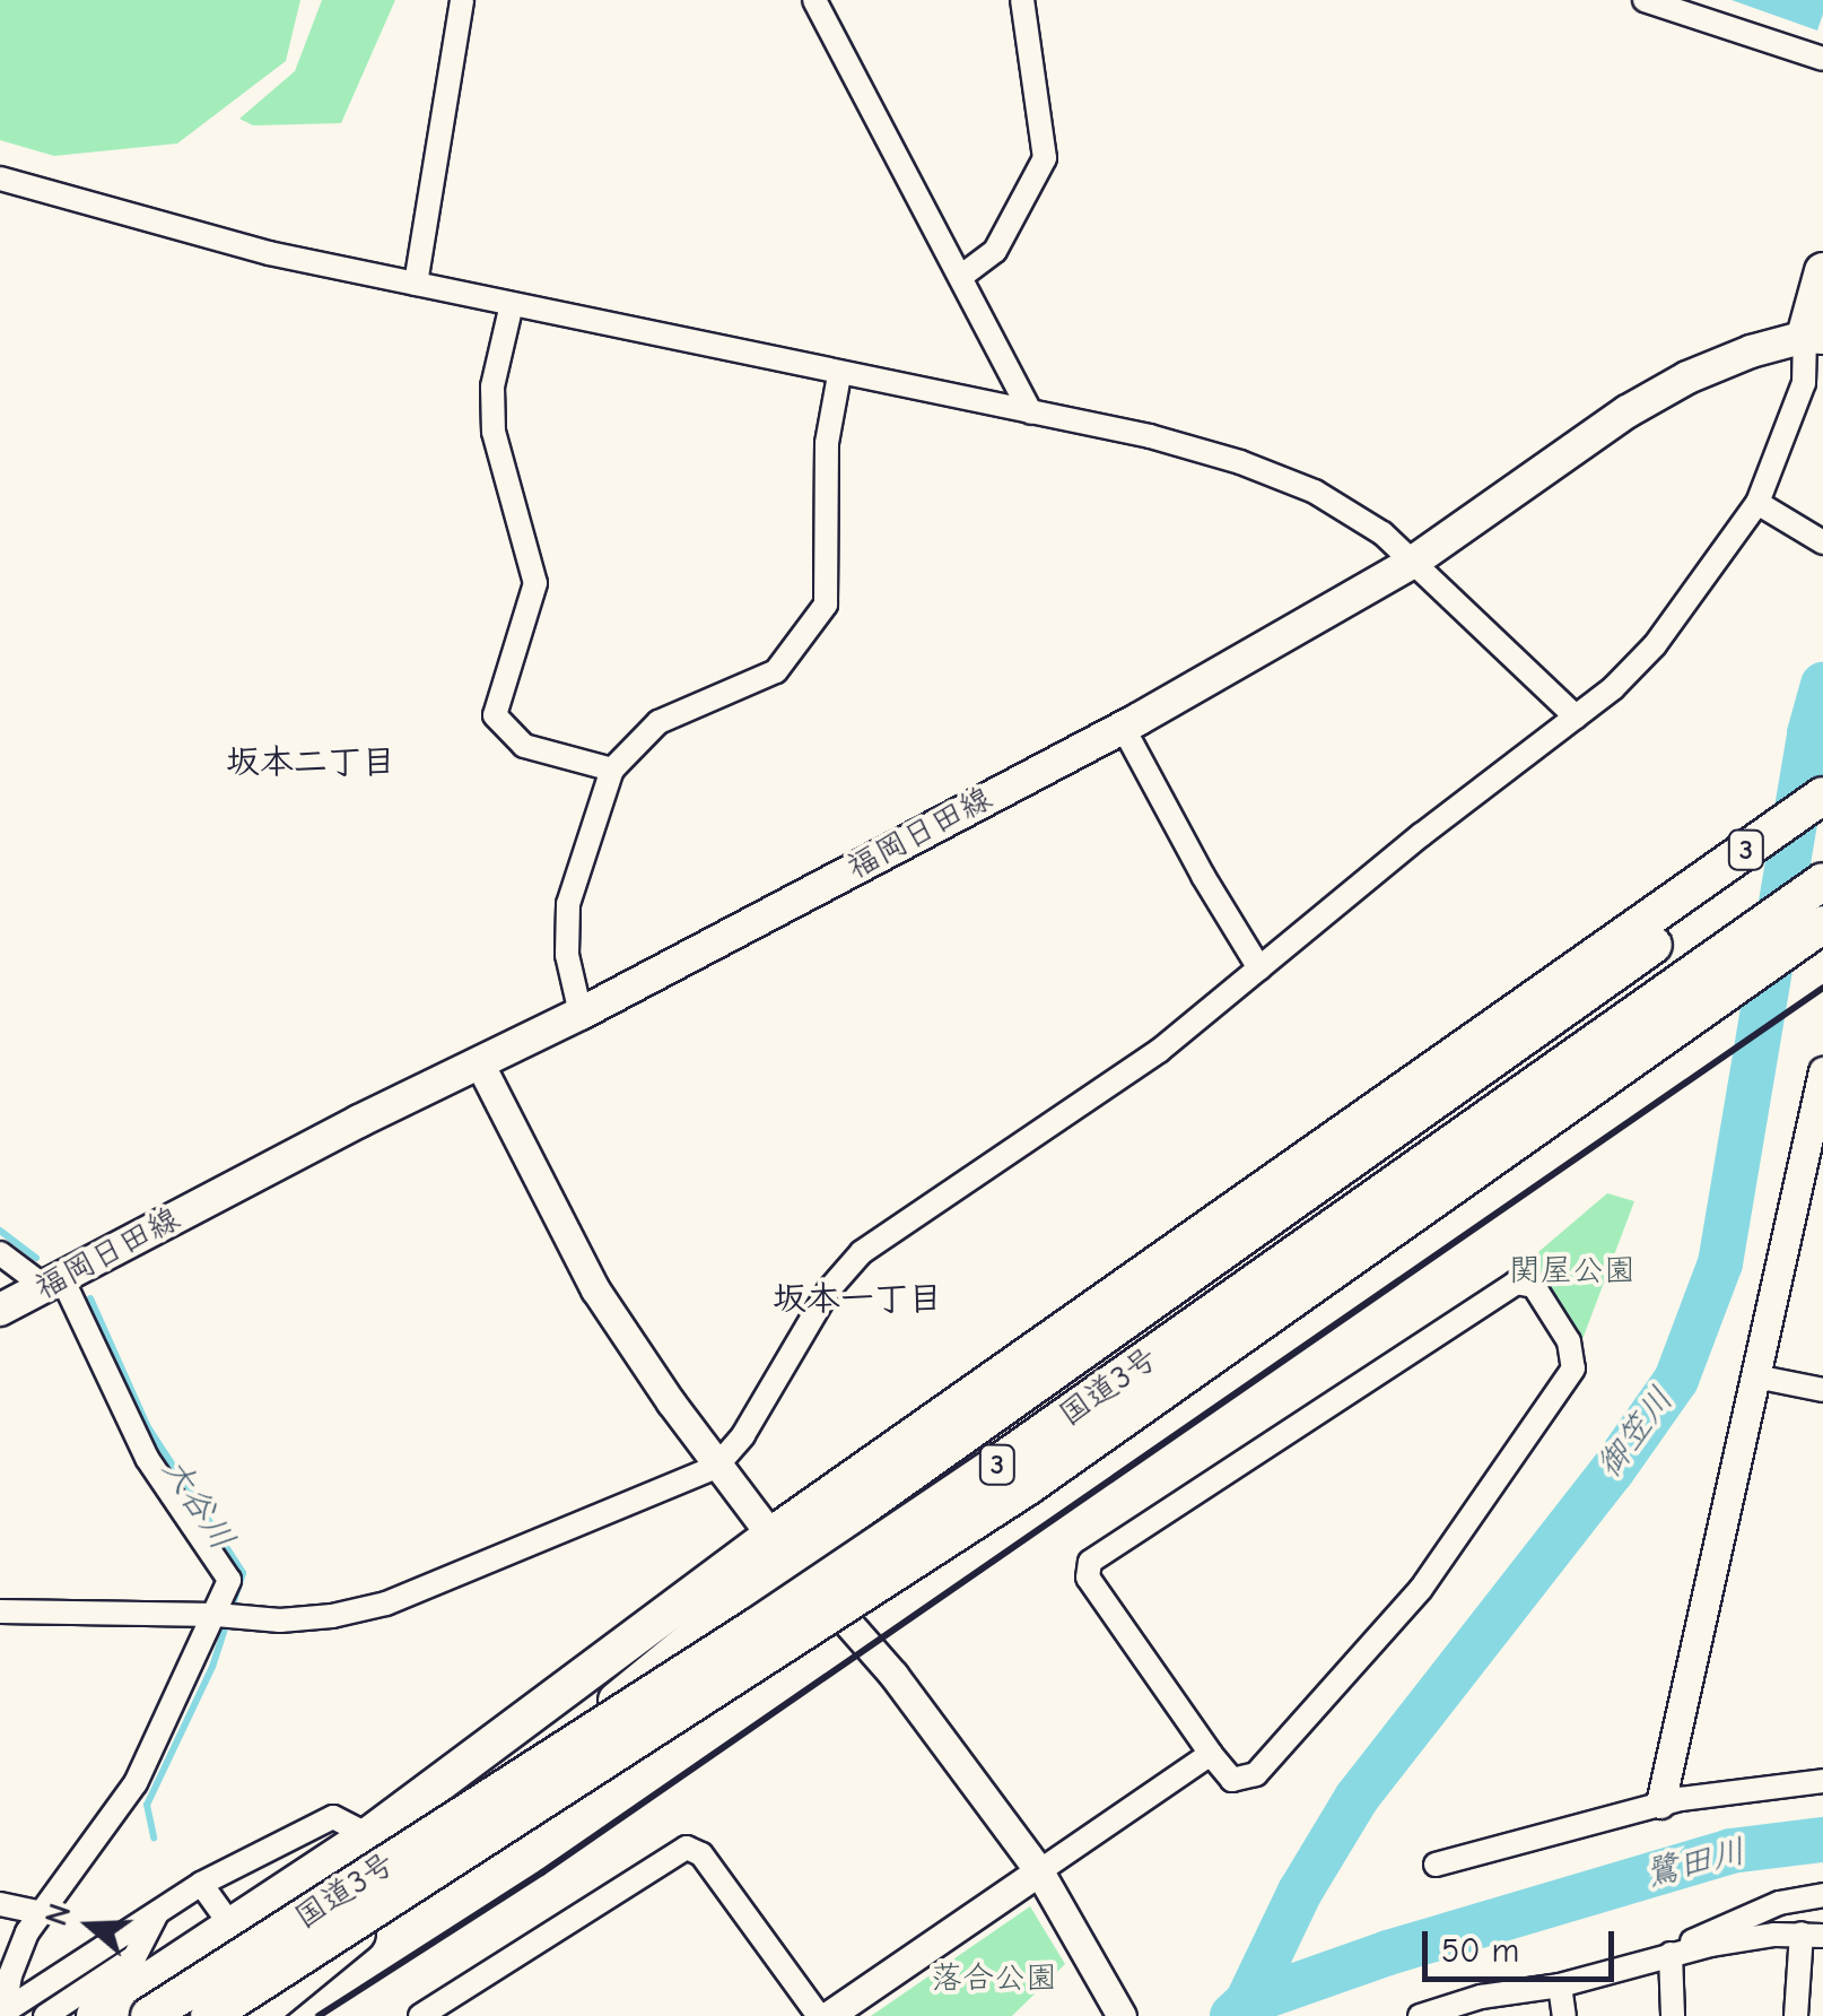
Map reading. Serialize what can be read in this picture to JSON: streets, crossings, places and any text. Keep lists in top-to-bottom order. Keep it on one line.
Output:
{"streets":{"main road":["福岡日田線","3","国道3号"]},"districts":["坂本二丁目","坂本一丁目"],"water":["御笠川","大谷川","鷺田川"],"parks":["関屋公園","落合公園"],"scale_bar":"50 m","north":"left"}
